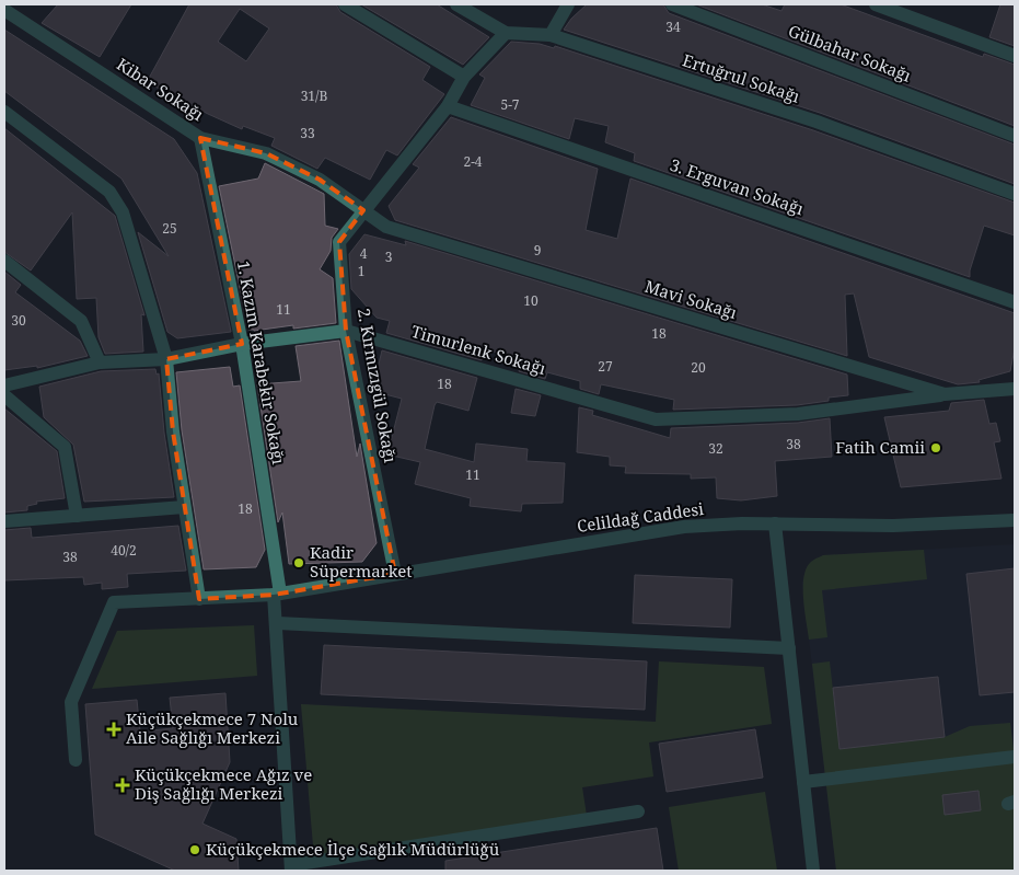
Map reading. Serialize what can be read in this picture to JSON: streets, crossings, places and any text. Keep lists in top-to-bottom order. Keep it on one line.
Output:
{"streets":{"street":["Gülbahar Sokağı","Ertuğrul Sokağı","Kibar Sokağı","3. Erguvan Sokağı","Mavi Sokağı","Timurlenk Sokağı","1. Kazım Karabekir Sokağı","2. Kırmızıgül Sokağı","Celildağ Caddesi"]},"crossings":[["Ertuğrul Sokağı","2. Kırmızıgül Sokağı"],["Kibar Sokağı","Mavi Sokağı"],["Kibar Sokağı","1. Kazım Karabekir Sokağı"],["Kibar Sokağı","2. Kırmızıgül Sokağı"],["3. Erguvan Sokağı","2. Kırmızıgül Sokağı"],["Mavi Sokağı","Timurlenk Sokağı"],["Mavi Sokağı","2. Kırmızıgül Sokağı"],["Timurlenk Sokağı","1. Kazım Karabekir Sokağı"],["Timurlenk Sokağı","2. Kırmızıgül Sokağı"],["1. Kazım Karabekir Sokağı","Celildağ Caddesi"],["2. Kırmızıgül Sokağı","Celildağ Caddesi"]],"places":{"other":["Fatih Camii","Kadir Süpermarket","Küçükçekmece İlçe Sağlık Müdürlüğü"],"health":["Küçükçekmece 7 Nolu Aile Sağlığı Merkezi","Küçükçekmece Ağız ve Diş Sağlığı Merkezi"]},"house_numbers":["34","31/B","5-7","33","2-4","25","9","4","3","1","10","11","30","18","27","20","18","38","32","11","18","40/2","38"]}
